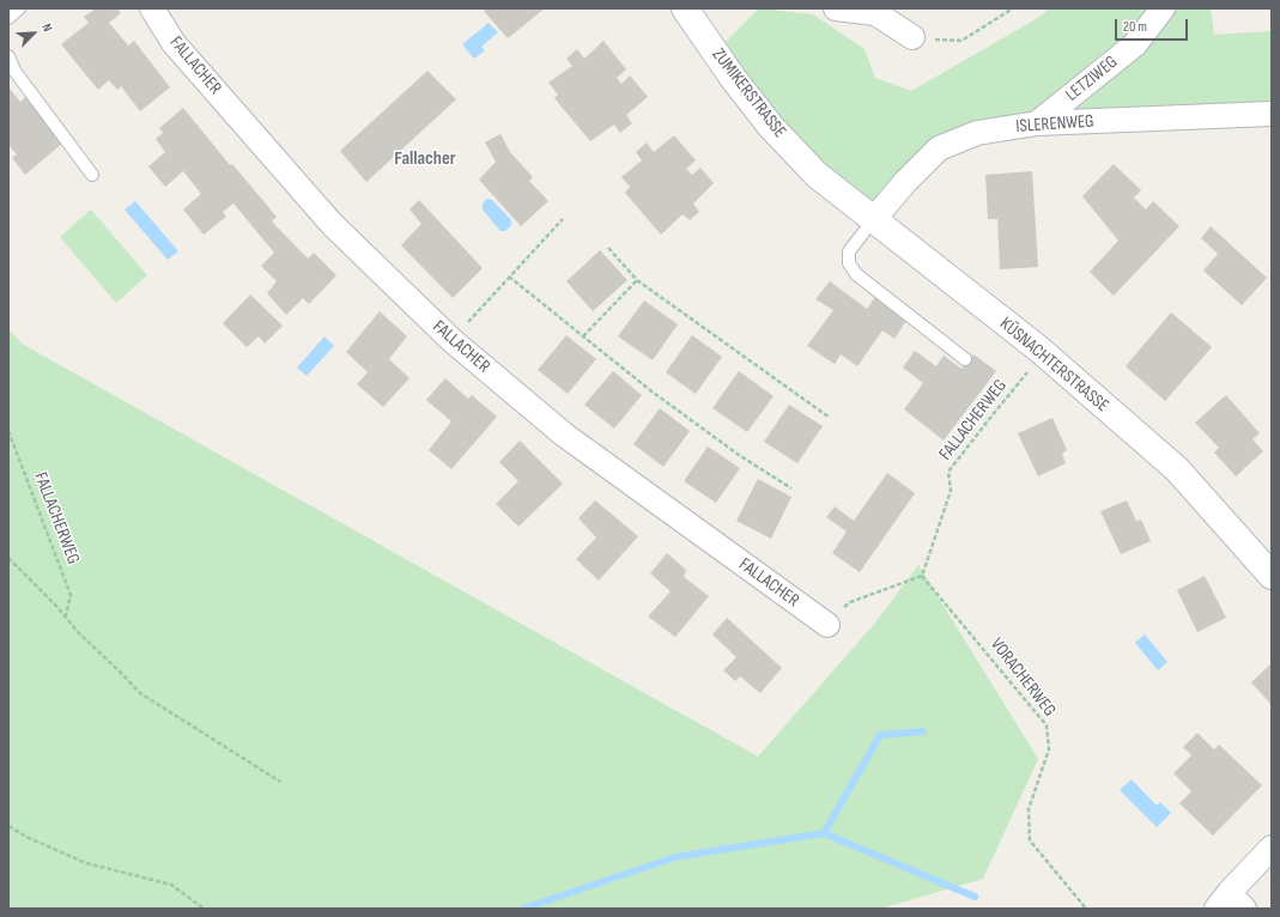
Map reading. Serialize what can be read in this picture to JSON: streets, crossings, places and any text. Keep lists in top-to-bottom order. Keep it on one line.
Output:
{"streets":{"main road":["ZUMIKERSTRASSE","KÜSNACHTERSTRASSE"],"street":["FALLACHER","LETZIWEG","ISLERENWEG"],"path":["FALLACHERWEG","VORACHERWEG"]},"crossings":[["LETZIWEG","ISLERENWEG"],["ZUMIKERSTRASSE","KÜSNACHTERSTRASSE"],["ISLERENWEG","KÜSNACHTERSTRASSE"],["FALLACHERWEG","VORACHERWEG"]],"districts":["Fallacher"],"scale_bar":"20 m","north":"top right"}
